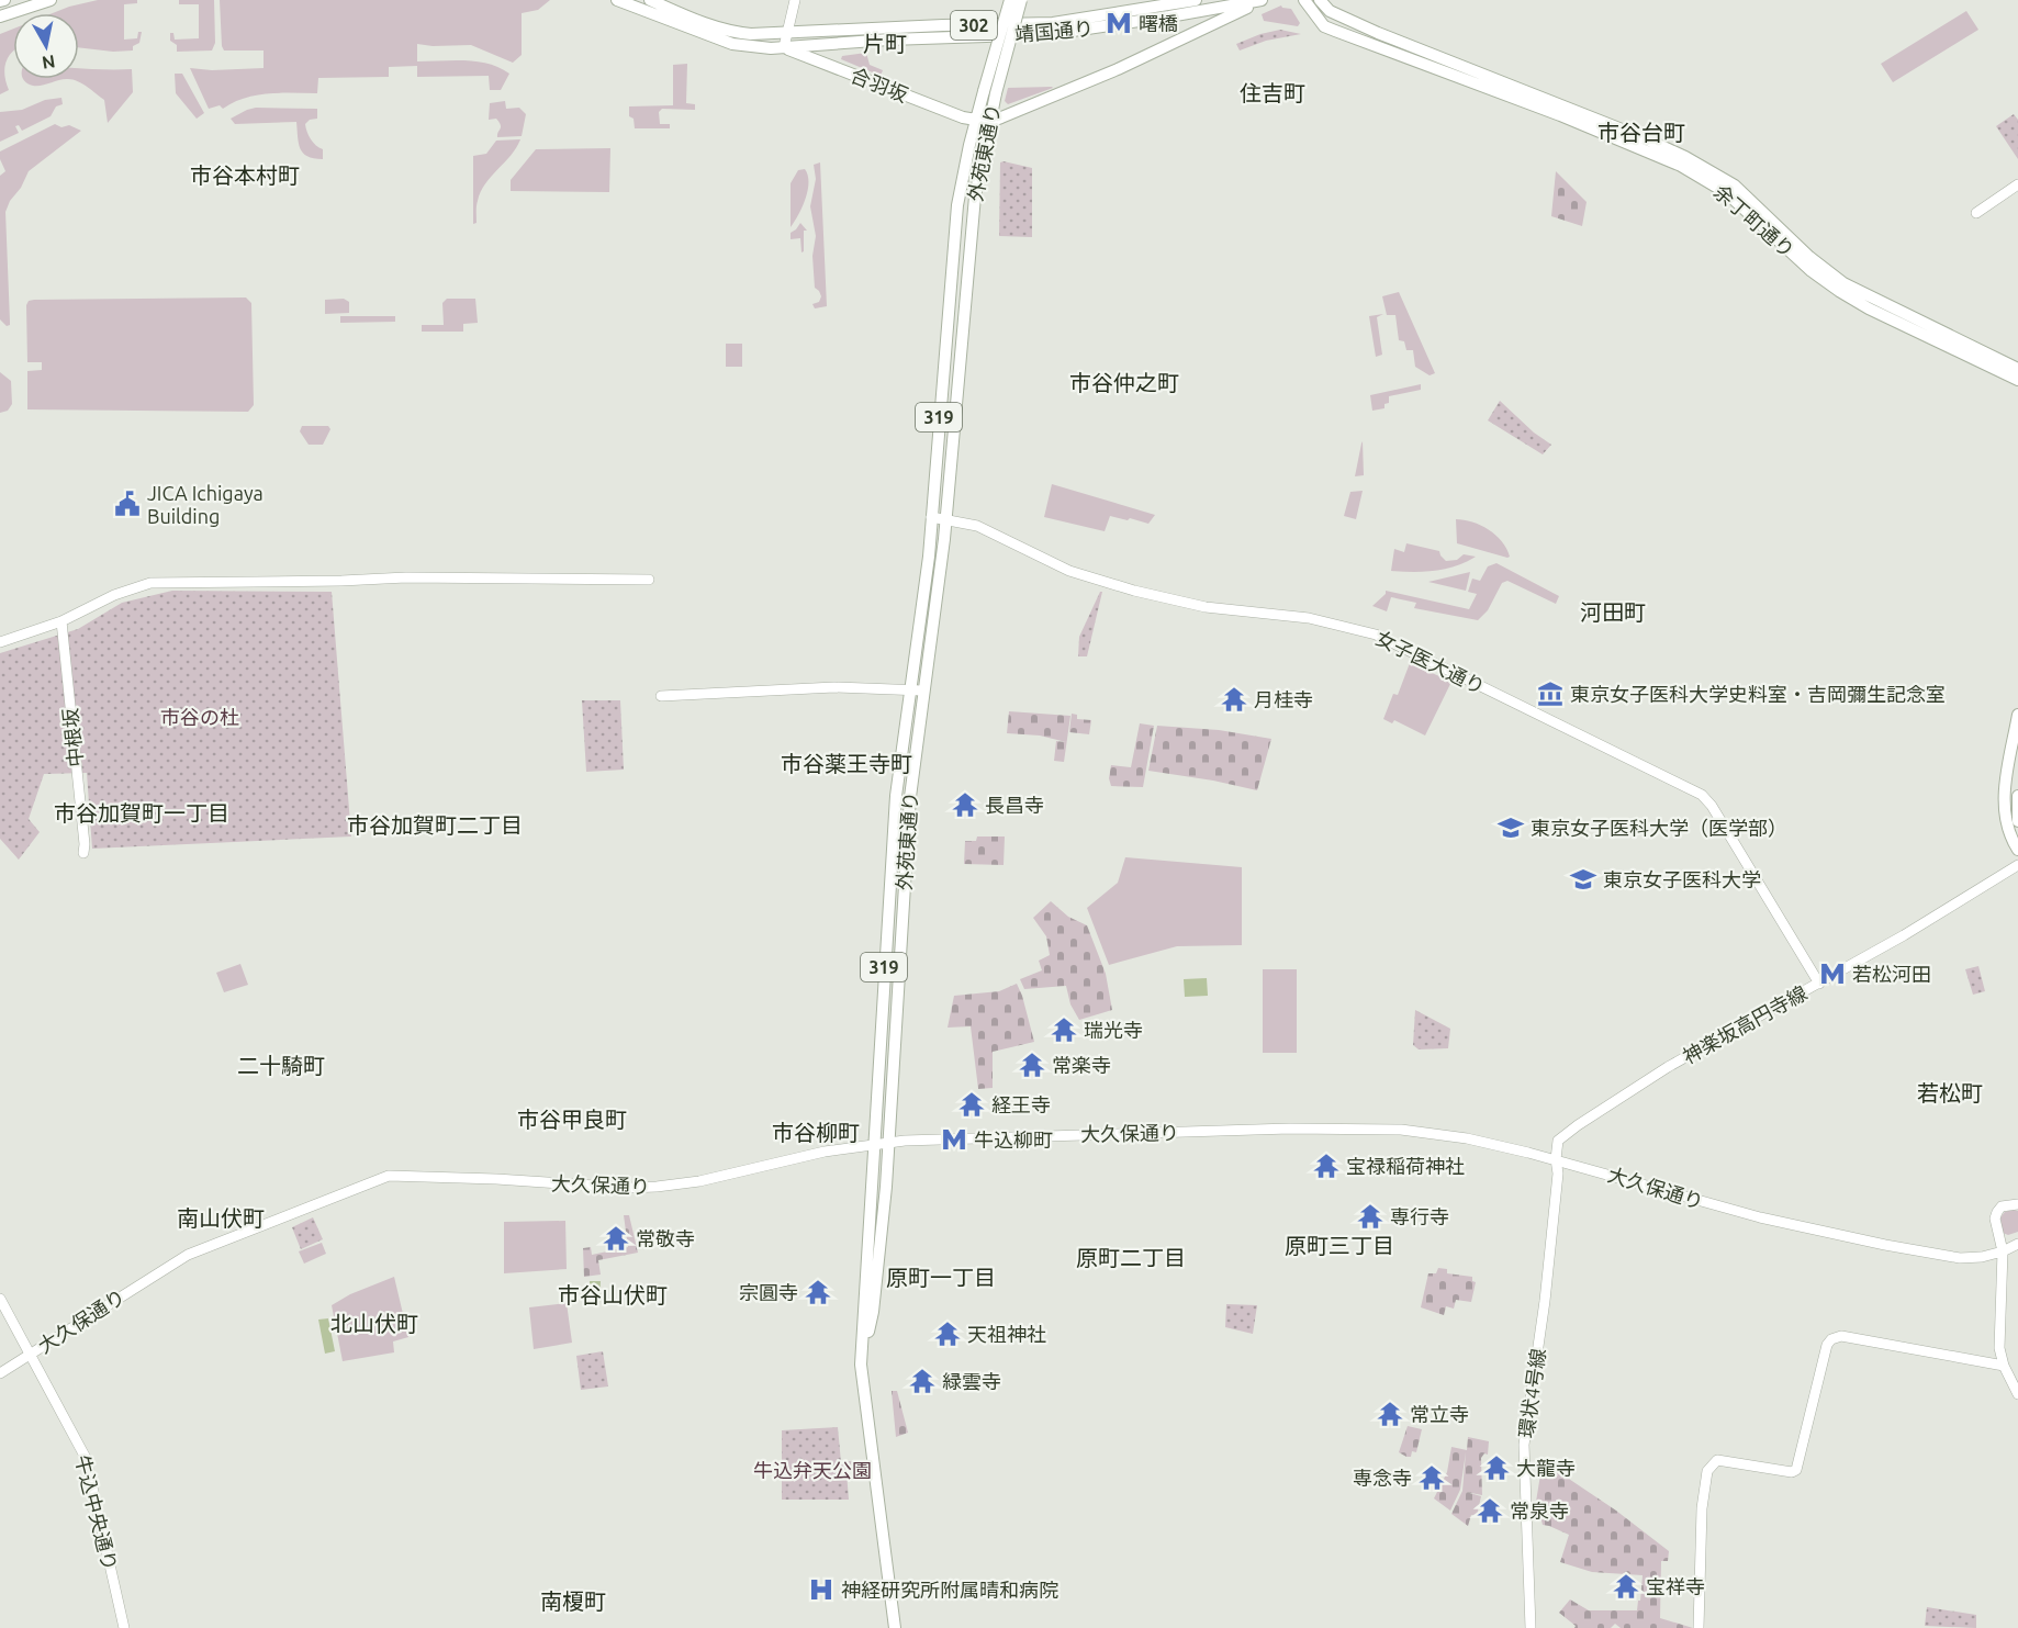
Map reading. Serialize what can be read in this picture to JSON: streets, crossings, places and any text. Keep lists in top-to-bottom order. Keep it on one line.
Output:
{"streets":{"main road":["302","靖国通り","合羽坂","外苑東通り","余丁町通り","319"],"street":["女子医大通り","中根坂","神楽坂高円寺線","大久保通り","環状4号線","牛込中央通り"]},"crossings":[["302","靖国通り"],["302","合羽坂"],["302","外苑東通り"],["靖国通り","合羽坂"],["合羽坂","外苑東通り"],["外苑東通り","女子医大通り"],["外苑東通り","大久保通り"],["女子医大通り","神楽坂高円寺線"],["神楽坂高円寺線","大久保通り"],["神楽坂高円寺線","環状4号線"],["大久保通り","環状4号線"],["大久保通り","牛込中央通り"]],"districts":["片町","住吉町","市谷台町","市谷本村町","市谷仲之町","河田町","市谷薬王寺町","市谷加賀町一丁目","市谷加賀町二丁目","二十騎町","若松町","市谷甲良町","市谷柳町","南山伏町","原町三丁目","原町二丁目","原町一丁目","市谷山伏町","北山伏町","南榎町"],"parks":["市谷の杜","牛込弁天公園"],"places":{"metro station":["曙橋","若松河田","牛込柳町"],"public building":["JICA Ichigaya Building"],"museum":["東京女子医科大学史料室・吉岡彌生記念室"],"temple":["月桂寺","長昌寺","瑞光寺","常楽寺","経王寺","宝禄稲荷神社","専行寺","常敬寺","宗圓寺","天祖神社","緑雲寺","常立寺","大龍寺","専念寺","常泉寺","宝祥寺"],"school or university":["東京女子医科大学（医学部）","東京女子医科大学"],"hospital":["神経研究所附属晴和病院"]},"north":"bottom"}
